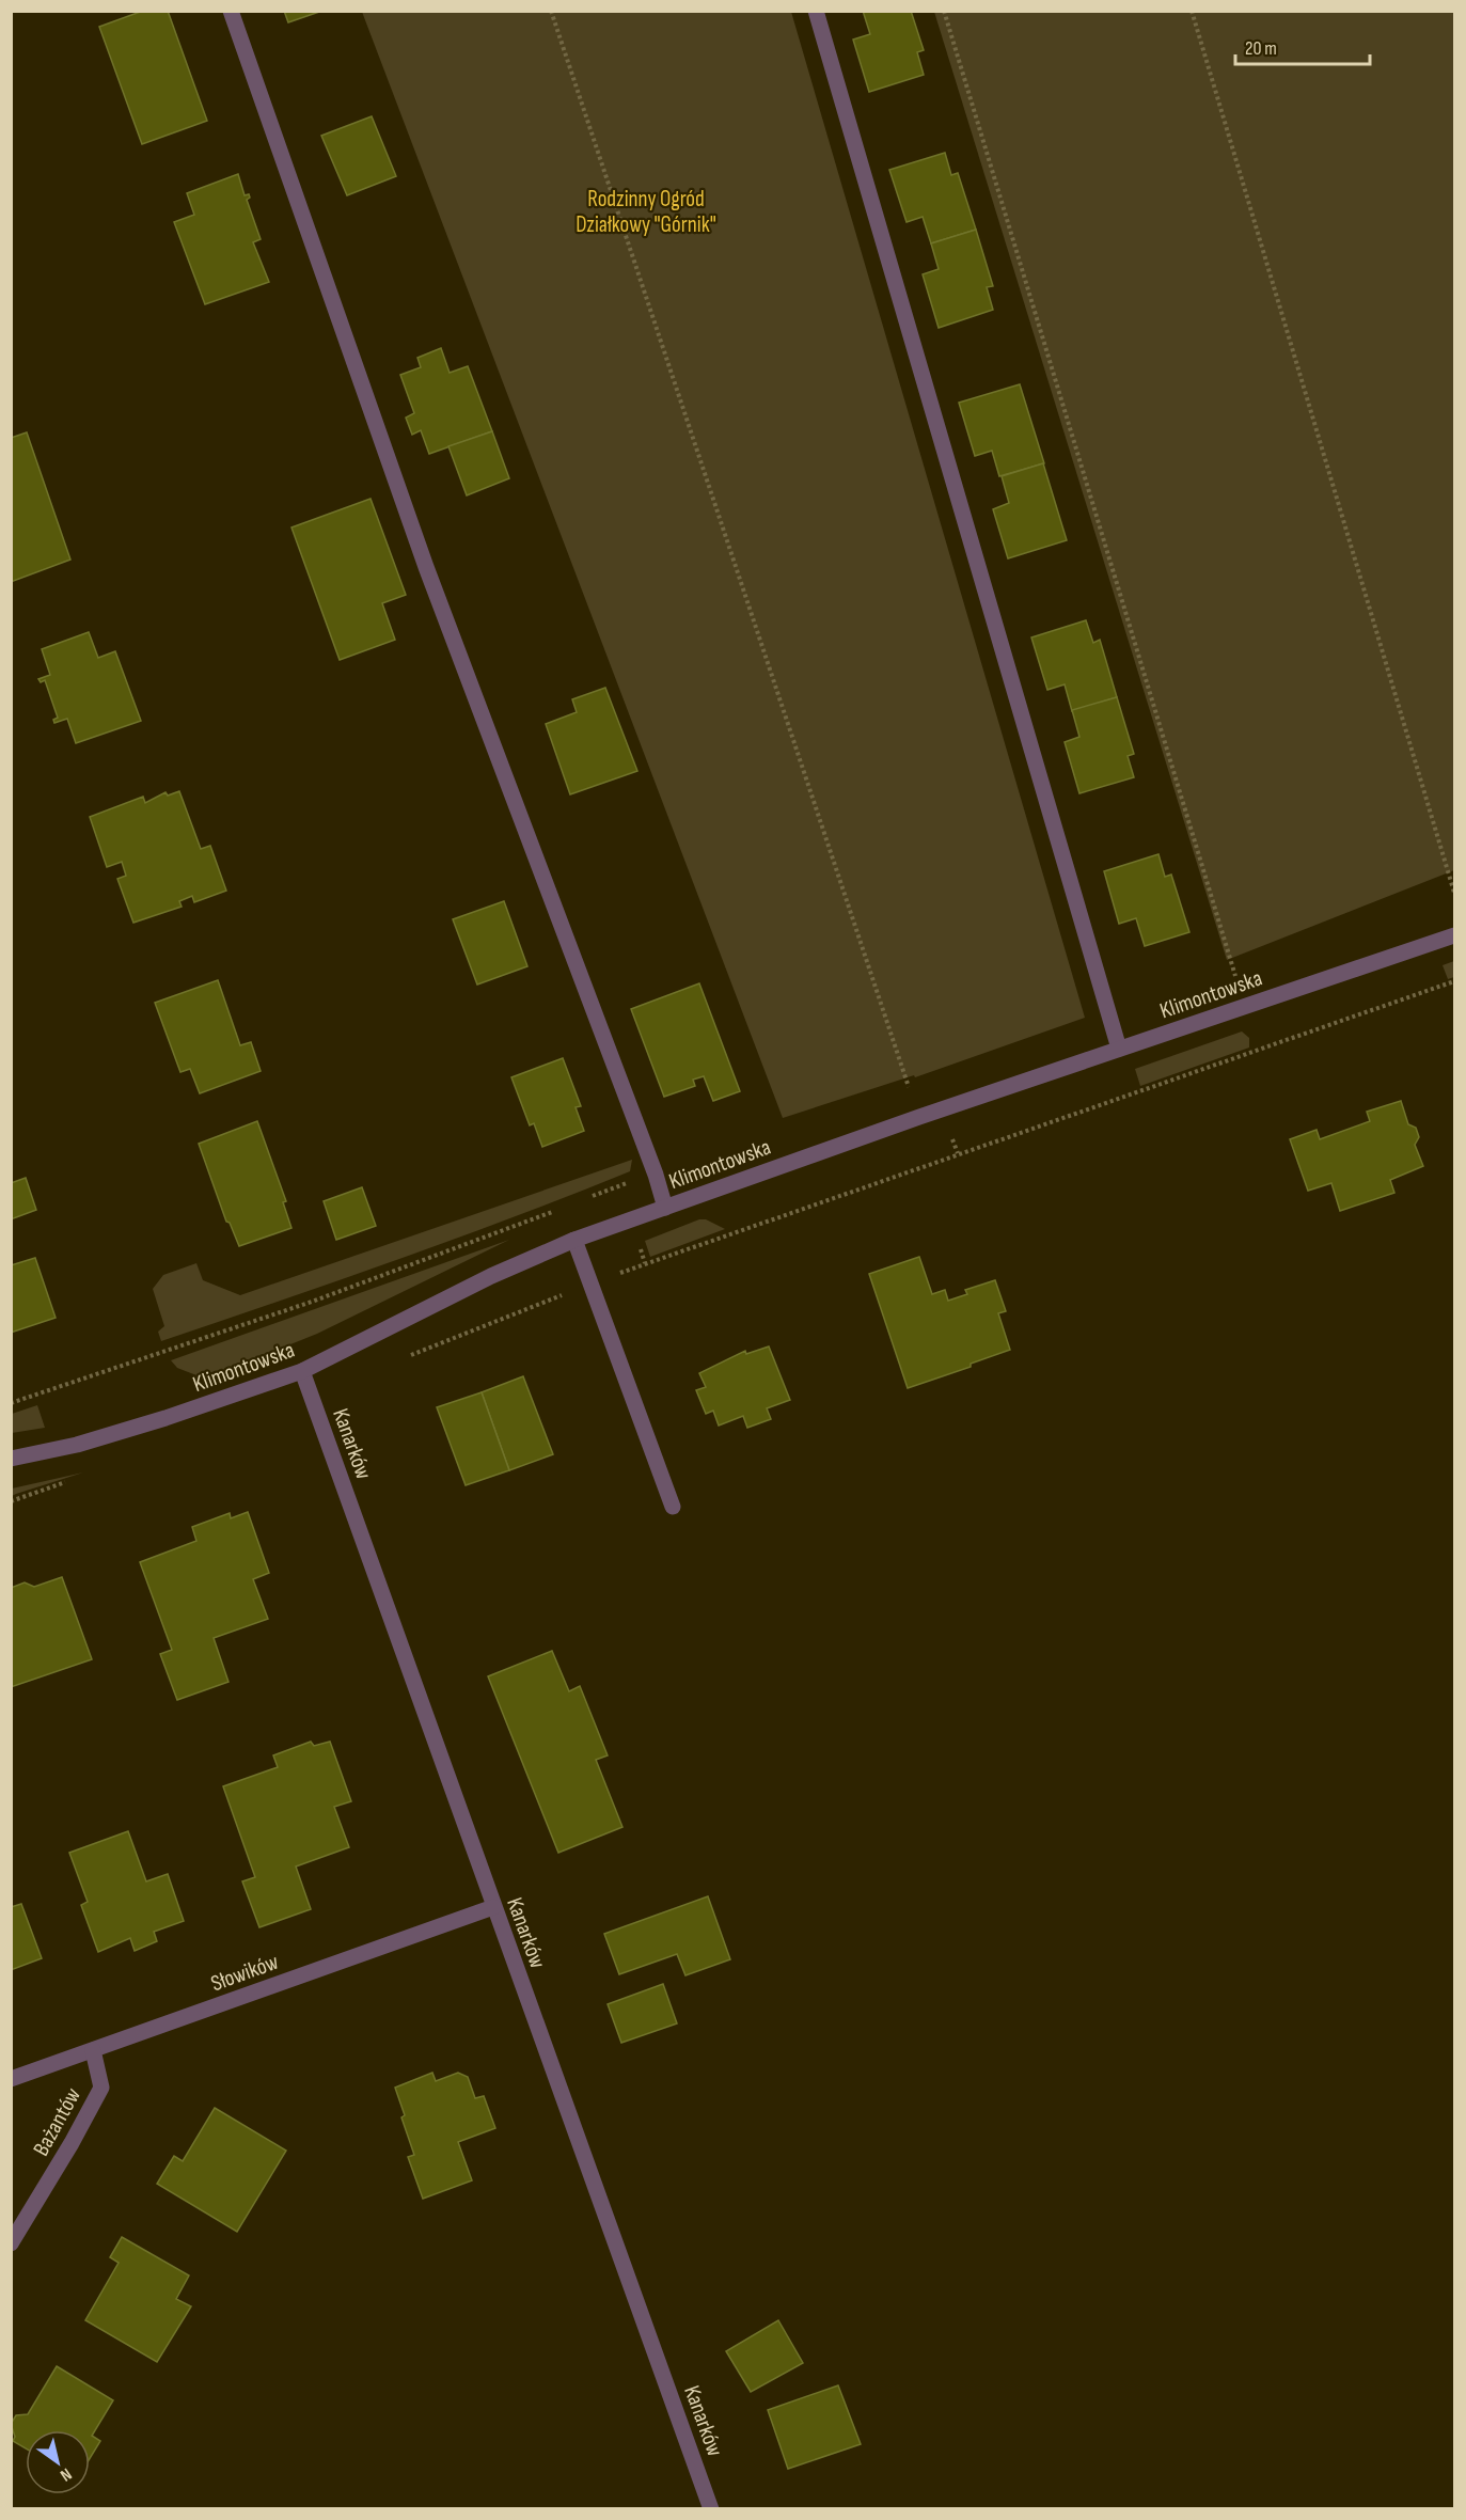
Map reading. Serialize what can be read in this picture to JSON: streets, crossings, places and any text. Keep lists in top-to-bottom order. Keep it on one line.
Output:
{"streets":{"street":["Klimontowska","Kanarków","Słowików","Bażantów"]},"crossings":[["Klimontowska","Kanarków"],["Kanarków","Słowików"],["Słowików","Bażantów"]],"parks":["Rodzinny Ogród Działkowy \"Górnik\""],"scale_bar":"20 m","north":"bottom right"}
